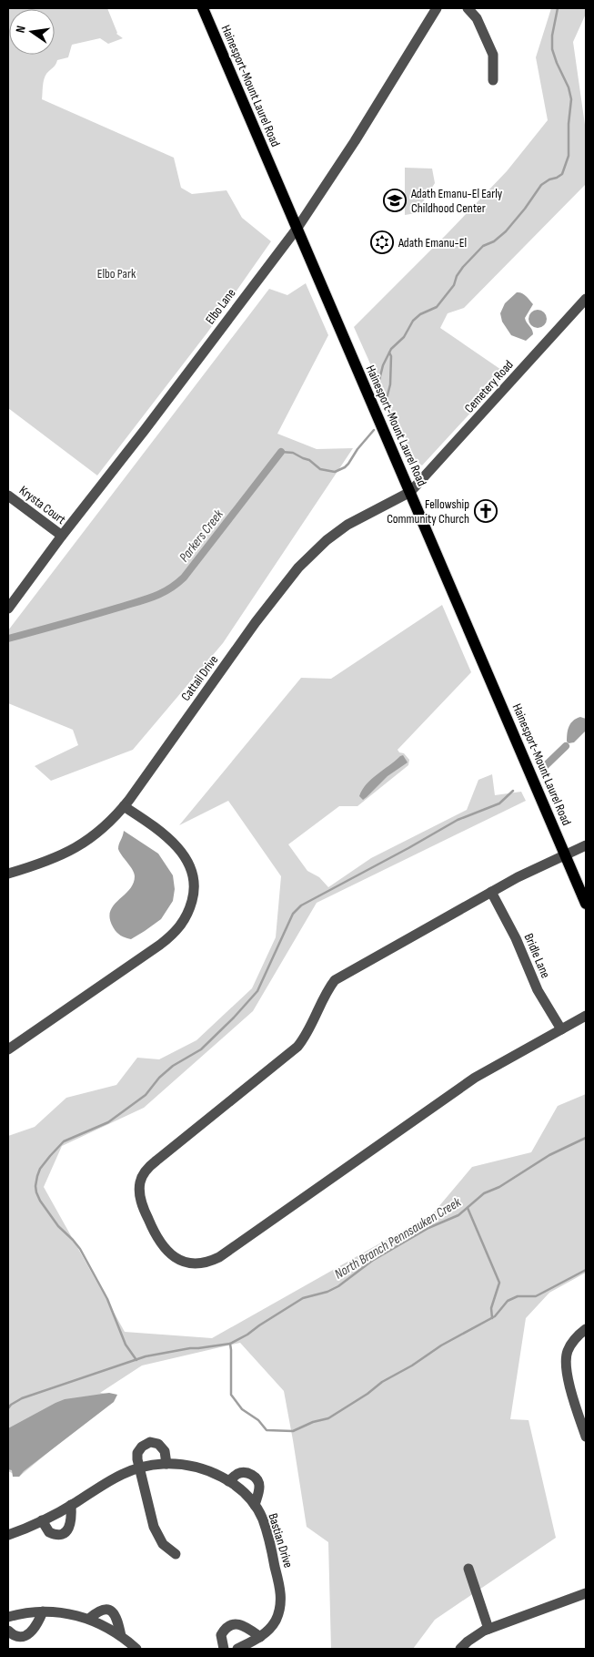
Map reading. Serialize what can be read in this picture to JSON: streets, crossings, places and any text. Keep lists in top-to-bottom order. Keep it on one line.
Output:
{"streets":{"main road":["Hainesport-Mount Laurel Road"],"street":["Elbo Lane","Cemetery Road","Krysta Court","Cattail Drive","Bridle Lane","Bastian Drive"]},"crossings":[["Hainesport-Mount Laurel Road","Elbo Lane"],["Hainesport-Mount Laurel Road","Cemetery Road"],["Hainesport-Mount Laurel Road","Cattail Drive"],["Elbo Lane","Krysta Court"],["Cemetery Road","Cattail Drive"]],"water":["Parkers Creek","North Branch Pennsauken Creek"],"parks":["Elbo Park"],"places":{"school or university":["Adath Emanu-El Early Childhood Center"],"synagogue":["Adath Emanu-El"],"church":["Fellowship Community Church"]},"north":"left"}
